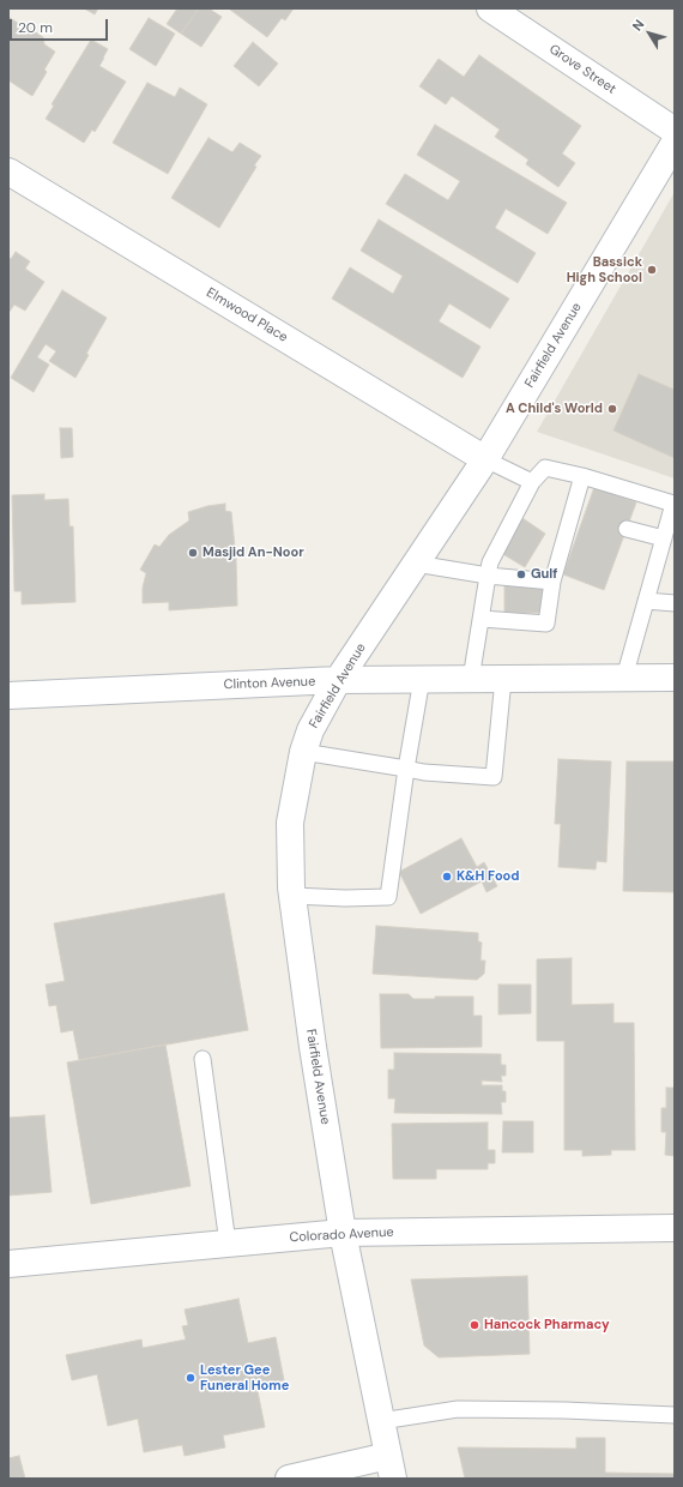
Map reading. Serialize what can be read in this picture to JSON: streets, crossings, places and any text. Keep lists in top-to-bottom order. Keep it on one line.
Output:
{"streets":{"street":["Grove Street","Elmwood Place","Fairfield Avenue","Clinton Avenue","Colorado Avenue"]},"crossings":[["Elmwood Place","Fairfield Avenue"],["Fairfield Avenue","Clinton Avenue"],["Fairfield Avenue","Colorado Avenue"]],"places":["Bassick High School","A Child's World","Masjid An-Noor","Gulf","K&H Food","Hancock Pharmacy","Lester Gee Funeral Home"],"scale_bar":"20 m","north":"top left"}
